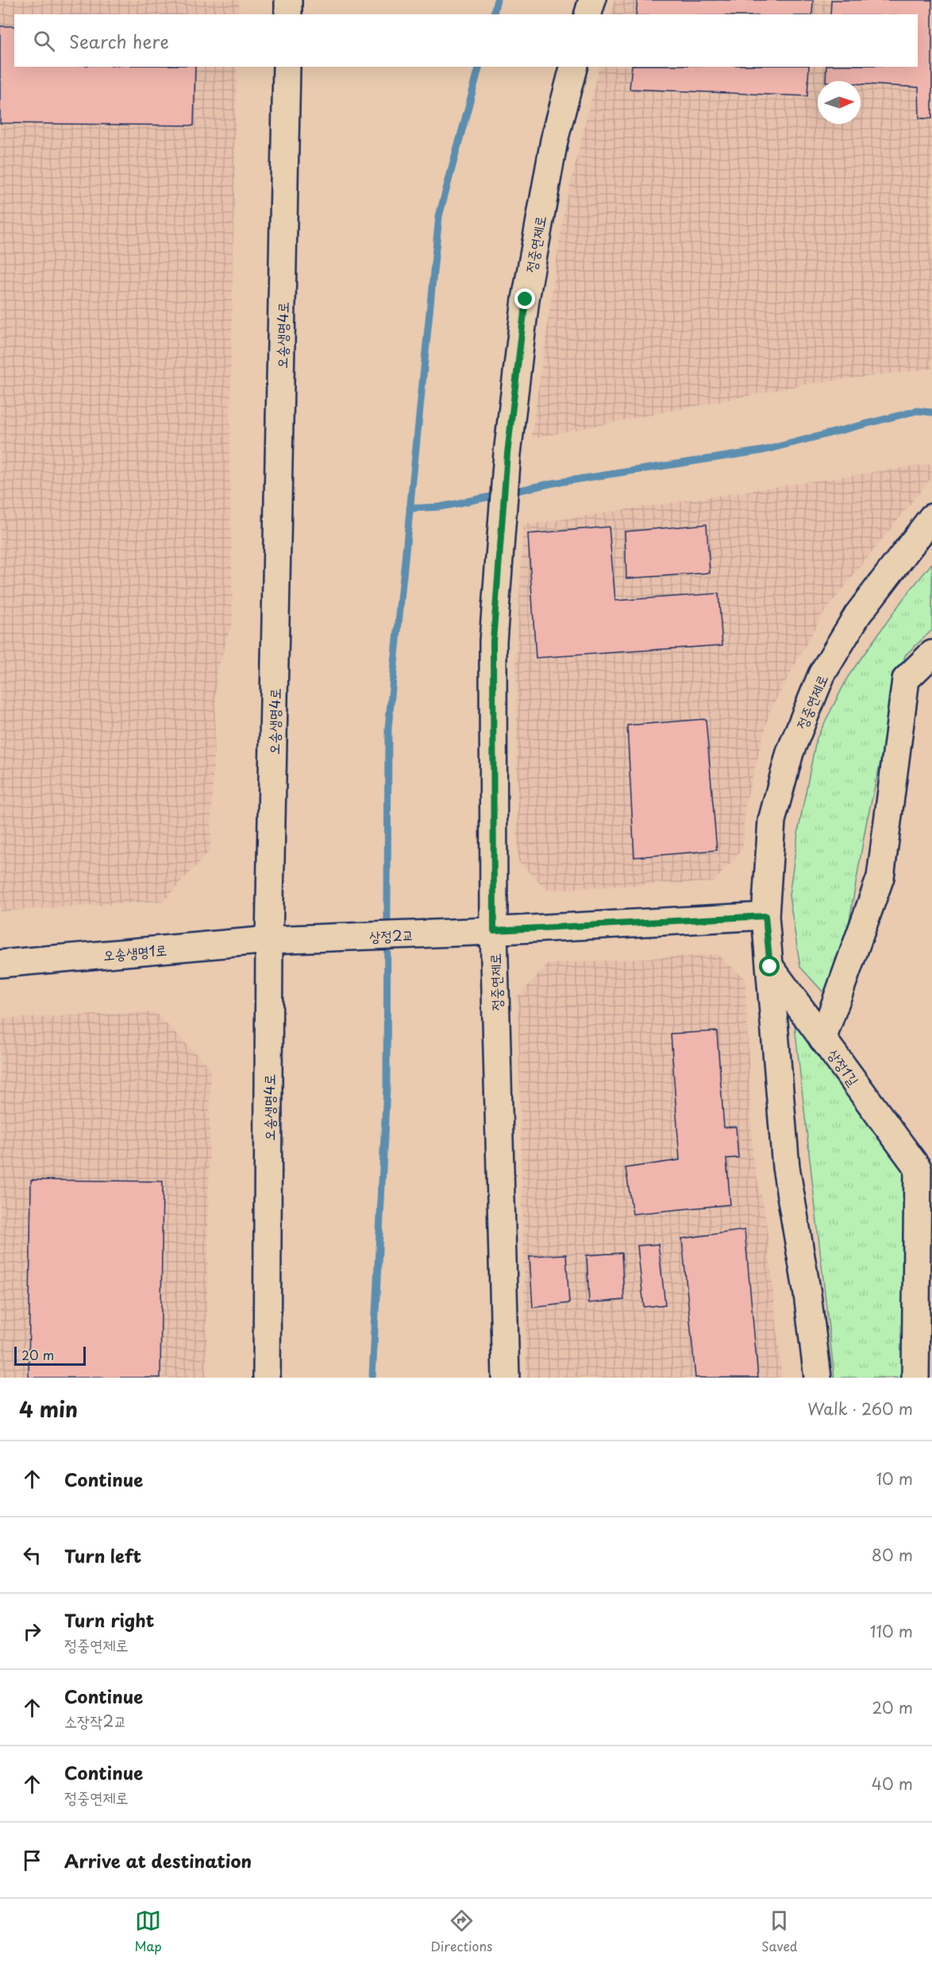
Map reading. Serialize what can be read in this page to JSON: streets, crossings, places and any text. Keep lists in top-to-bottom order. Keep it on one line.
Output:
{"streets":{"street":["정중연제로","오송생명4로","상정2교","오송생명1로","상정1길"]},"crossings":[["정중연제로","상정2교"],["정중연제로","상정1길"],["오송생명4로","상정2교"],["오송생명4로","오송생명1로"],["상정2교","오송생명1로"]],"scale_bar":"20 m","north":"right","page":{"search":"Search here","scale":"20 m","heading":["4 min","Walk · 260 m"],"list":[["Continue","10 m"],["Turn left","80 m"],["Turn right","정중연제로","110 m"],["Continue","소장작2교","20 m"],["Continue","정중연제로","40 m"],"Arrive at destination"],"nav":["Map","Directions","Saved"]}}
